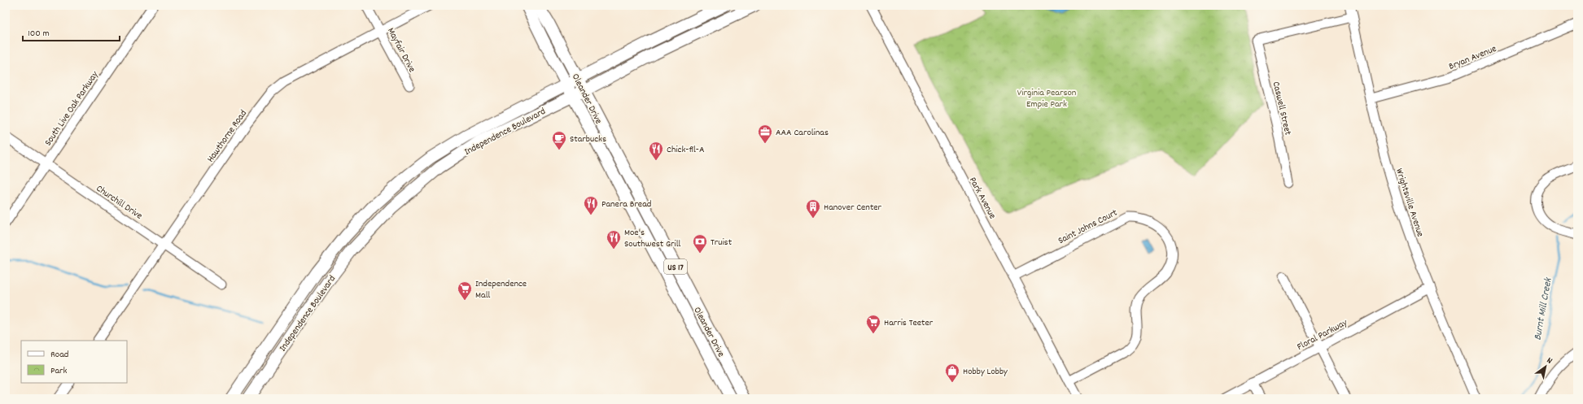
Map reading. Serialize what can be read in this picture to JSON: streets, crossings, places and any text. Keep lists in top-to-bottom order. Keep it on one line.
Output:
{"streets":{"main road":["Oleander Drive","Independence Boulevard","US 17"],"street":["Mayfair Drive","Bryan Avenue","South Live Oak Parkway","Caswell Street","Hawthorne Road","Park Avenue","Churchill Drive","Wrightsville Avenue","Saint Johns Court","Floral Parkway"]},"crossings":[["Mayfair Drive","Hawthorne Road"],["Bryan Avenue","Wrightsville Avenue"],["Oleander Drive","Independence Boulevard"],["South Live Oak Parkway","Churchill Drive"],["Caswell Street","Wrightsville Avenue"],["Hawthorne Road","Churchill Drive"],["Park Avenue","Saint Johns Court"],["Wrightsville Avenue","Floral Parkway"]],"water":["Burnt Mill Creek"],"parks":["Virginia Pearson Empie Park"],"places":{"office":["AAA Carolinas"],"cafe":["Starbucks"],"restaurant":["Chick-fil-A","Panera Bread","Moe's Southwest Grill"],"building":["Hanover Center"],"bank":["Truist"],"supermarket":["Independence Mall","Harris Teeter"],"shop":["Hobby Lobby"]},"legend":["Road","Park"],"scale_bar":"100 m","north":"top right"}
